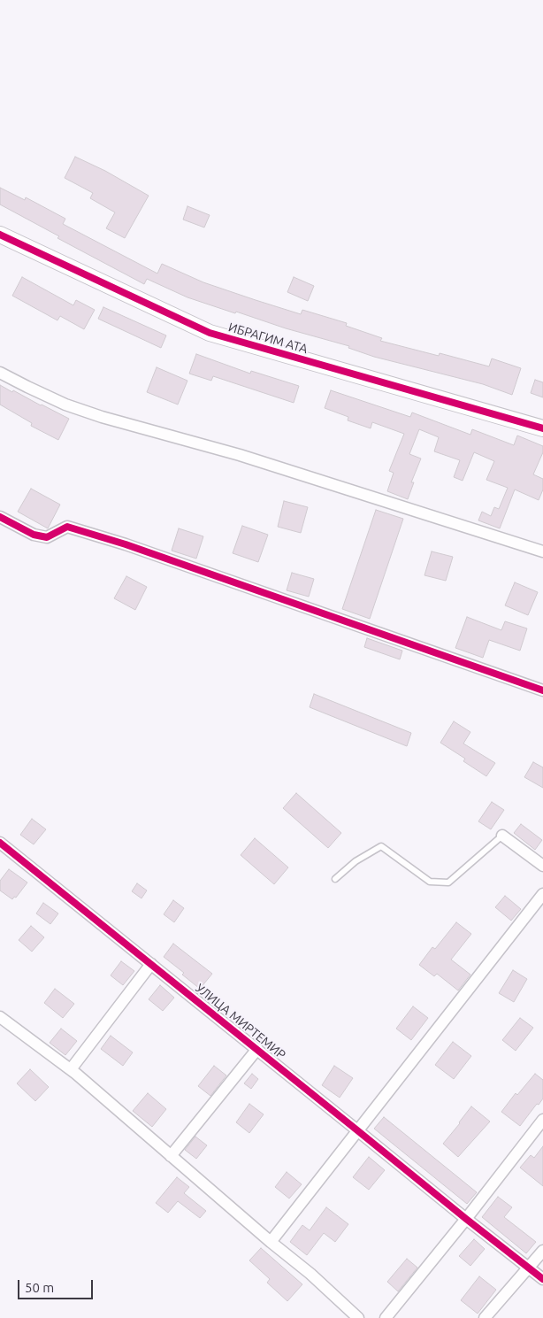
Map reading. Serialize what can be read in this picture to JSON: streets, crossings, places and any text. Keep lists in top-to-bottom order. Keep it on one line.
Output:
{"streets":{"street":["ИБРАГИМ АТА","УЛИЦА МИРТЕМИР"]},"scale_bar":"50 m"}
